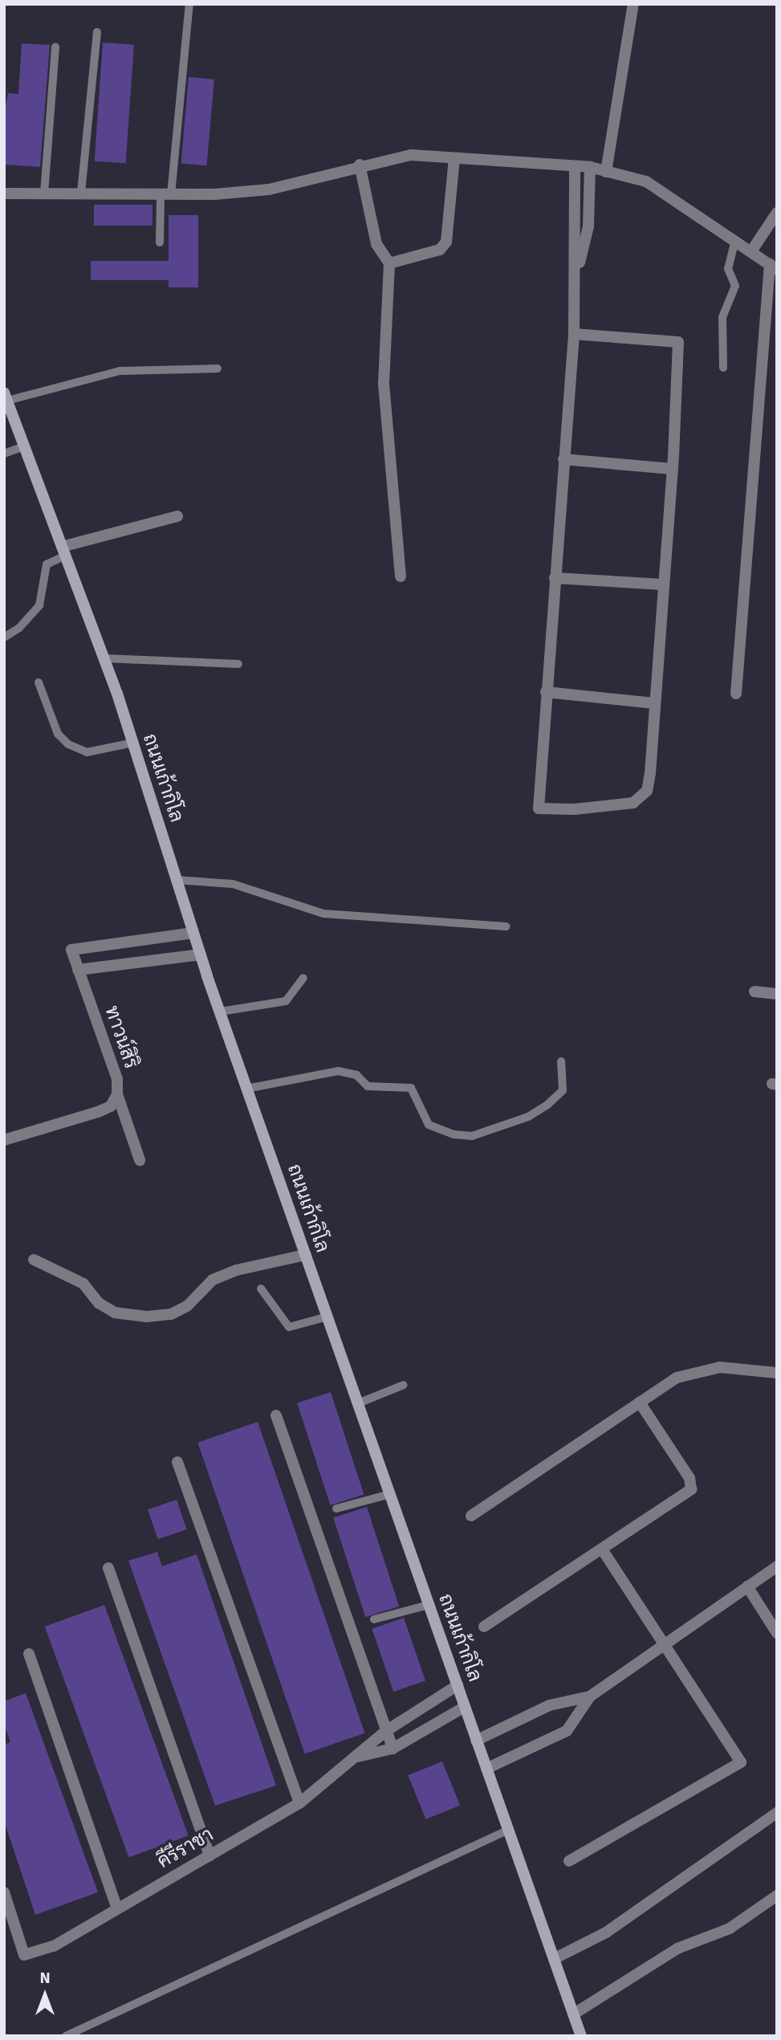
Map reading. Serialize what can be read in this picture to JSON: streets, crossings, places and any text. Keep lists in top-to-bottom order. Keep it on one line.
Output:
{"streets":{"main road":["ถนนเก้ากิโล"],"street":["ทาวน์สิริ","คีรีราชา"]},"crossings":[["ถนนเก้ากิโล","ทาวน์สิริ"],["ถนนเก้ากิโล","คีรีราชา"]],"north":"top"}
